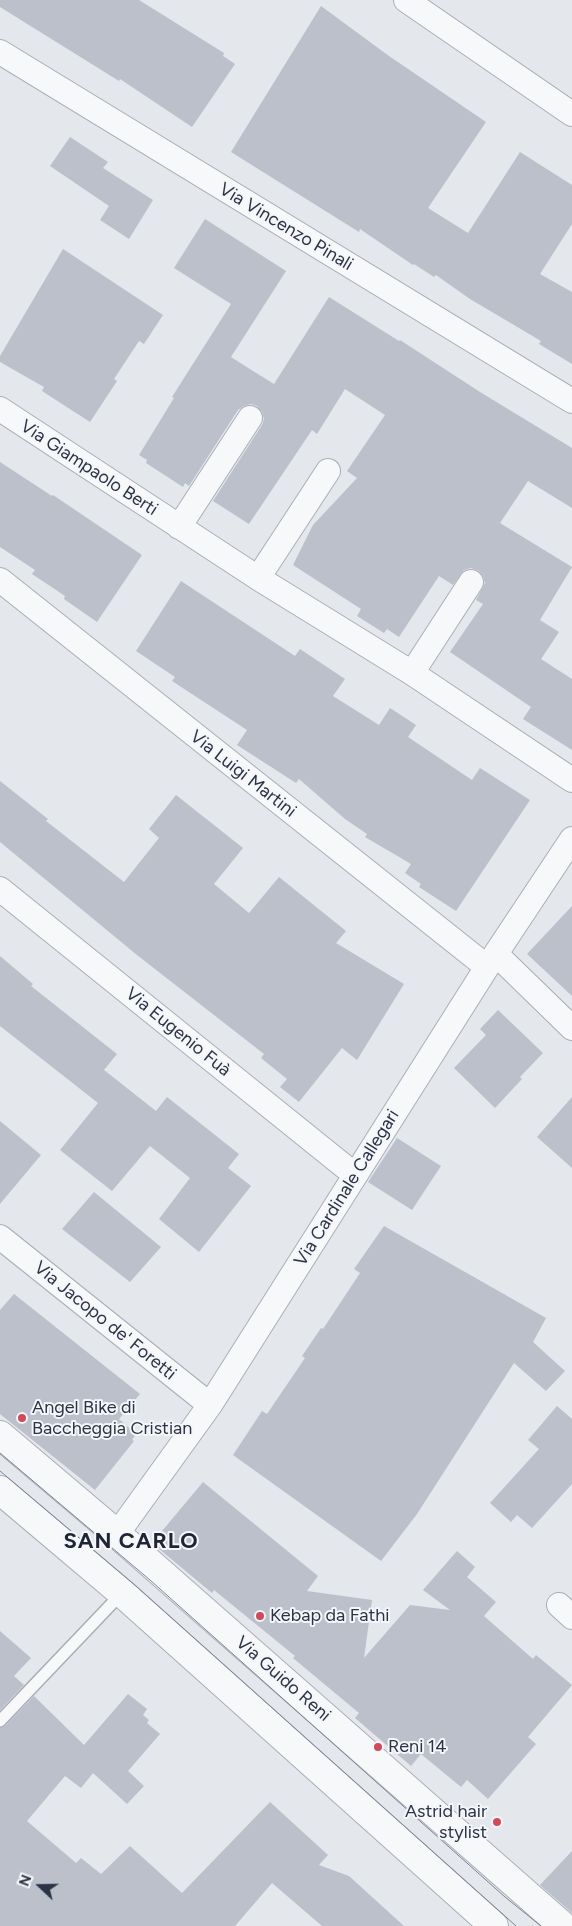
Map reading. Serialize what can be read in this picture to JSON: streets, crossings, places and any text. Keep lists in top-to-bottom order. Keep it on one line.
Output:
{"streets":{"street":["Via Vincenzo Pinali","Via Giampaolo Berti","Via Luigi Martini","Via Eugenio Fuà","Via Cardinale Callegari","Via Jacopo de' Foretti","Via Guido Reni"]},"crossings":[["Via Luigi Martini","Via Cardinale Callegari"],["Via Eugenio Fuà","Via Cardinale Callegari"],["Via Cardinale Callegari","Via Jacopo de' Foretti"],["Via Cardinale Callegari","Via Guido Reni"]],"districts":["SAN CARLO"],"places":["Angel Bike di Baccheggia Cristian","Kebap da Fathi","Reni 14","Astrid hair stylist"],"north":"left"}
